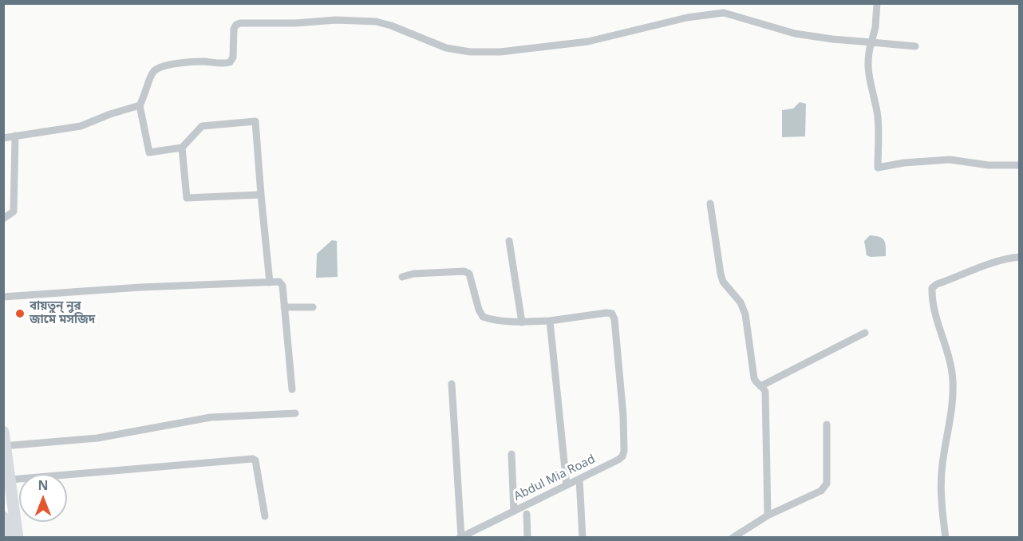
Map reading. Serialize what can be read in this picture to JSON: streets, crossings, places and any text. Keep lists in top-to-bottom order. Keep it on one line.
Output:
{"streets":{"street":["Abdul Mia Road"]},"places":["বায়তুন্ নুর জামে মসজিদ"],"north":"top"}
